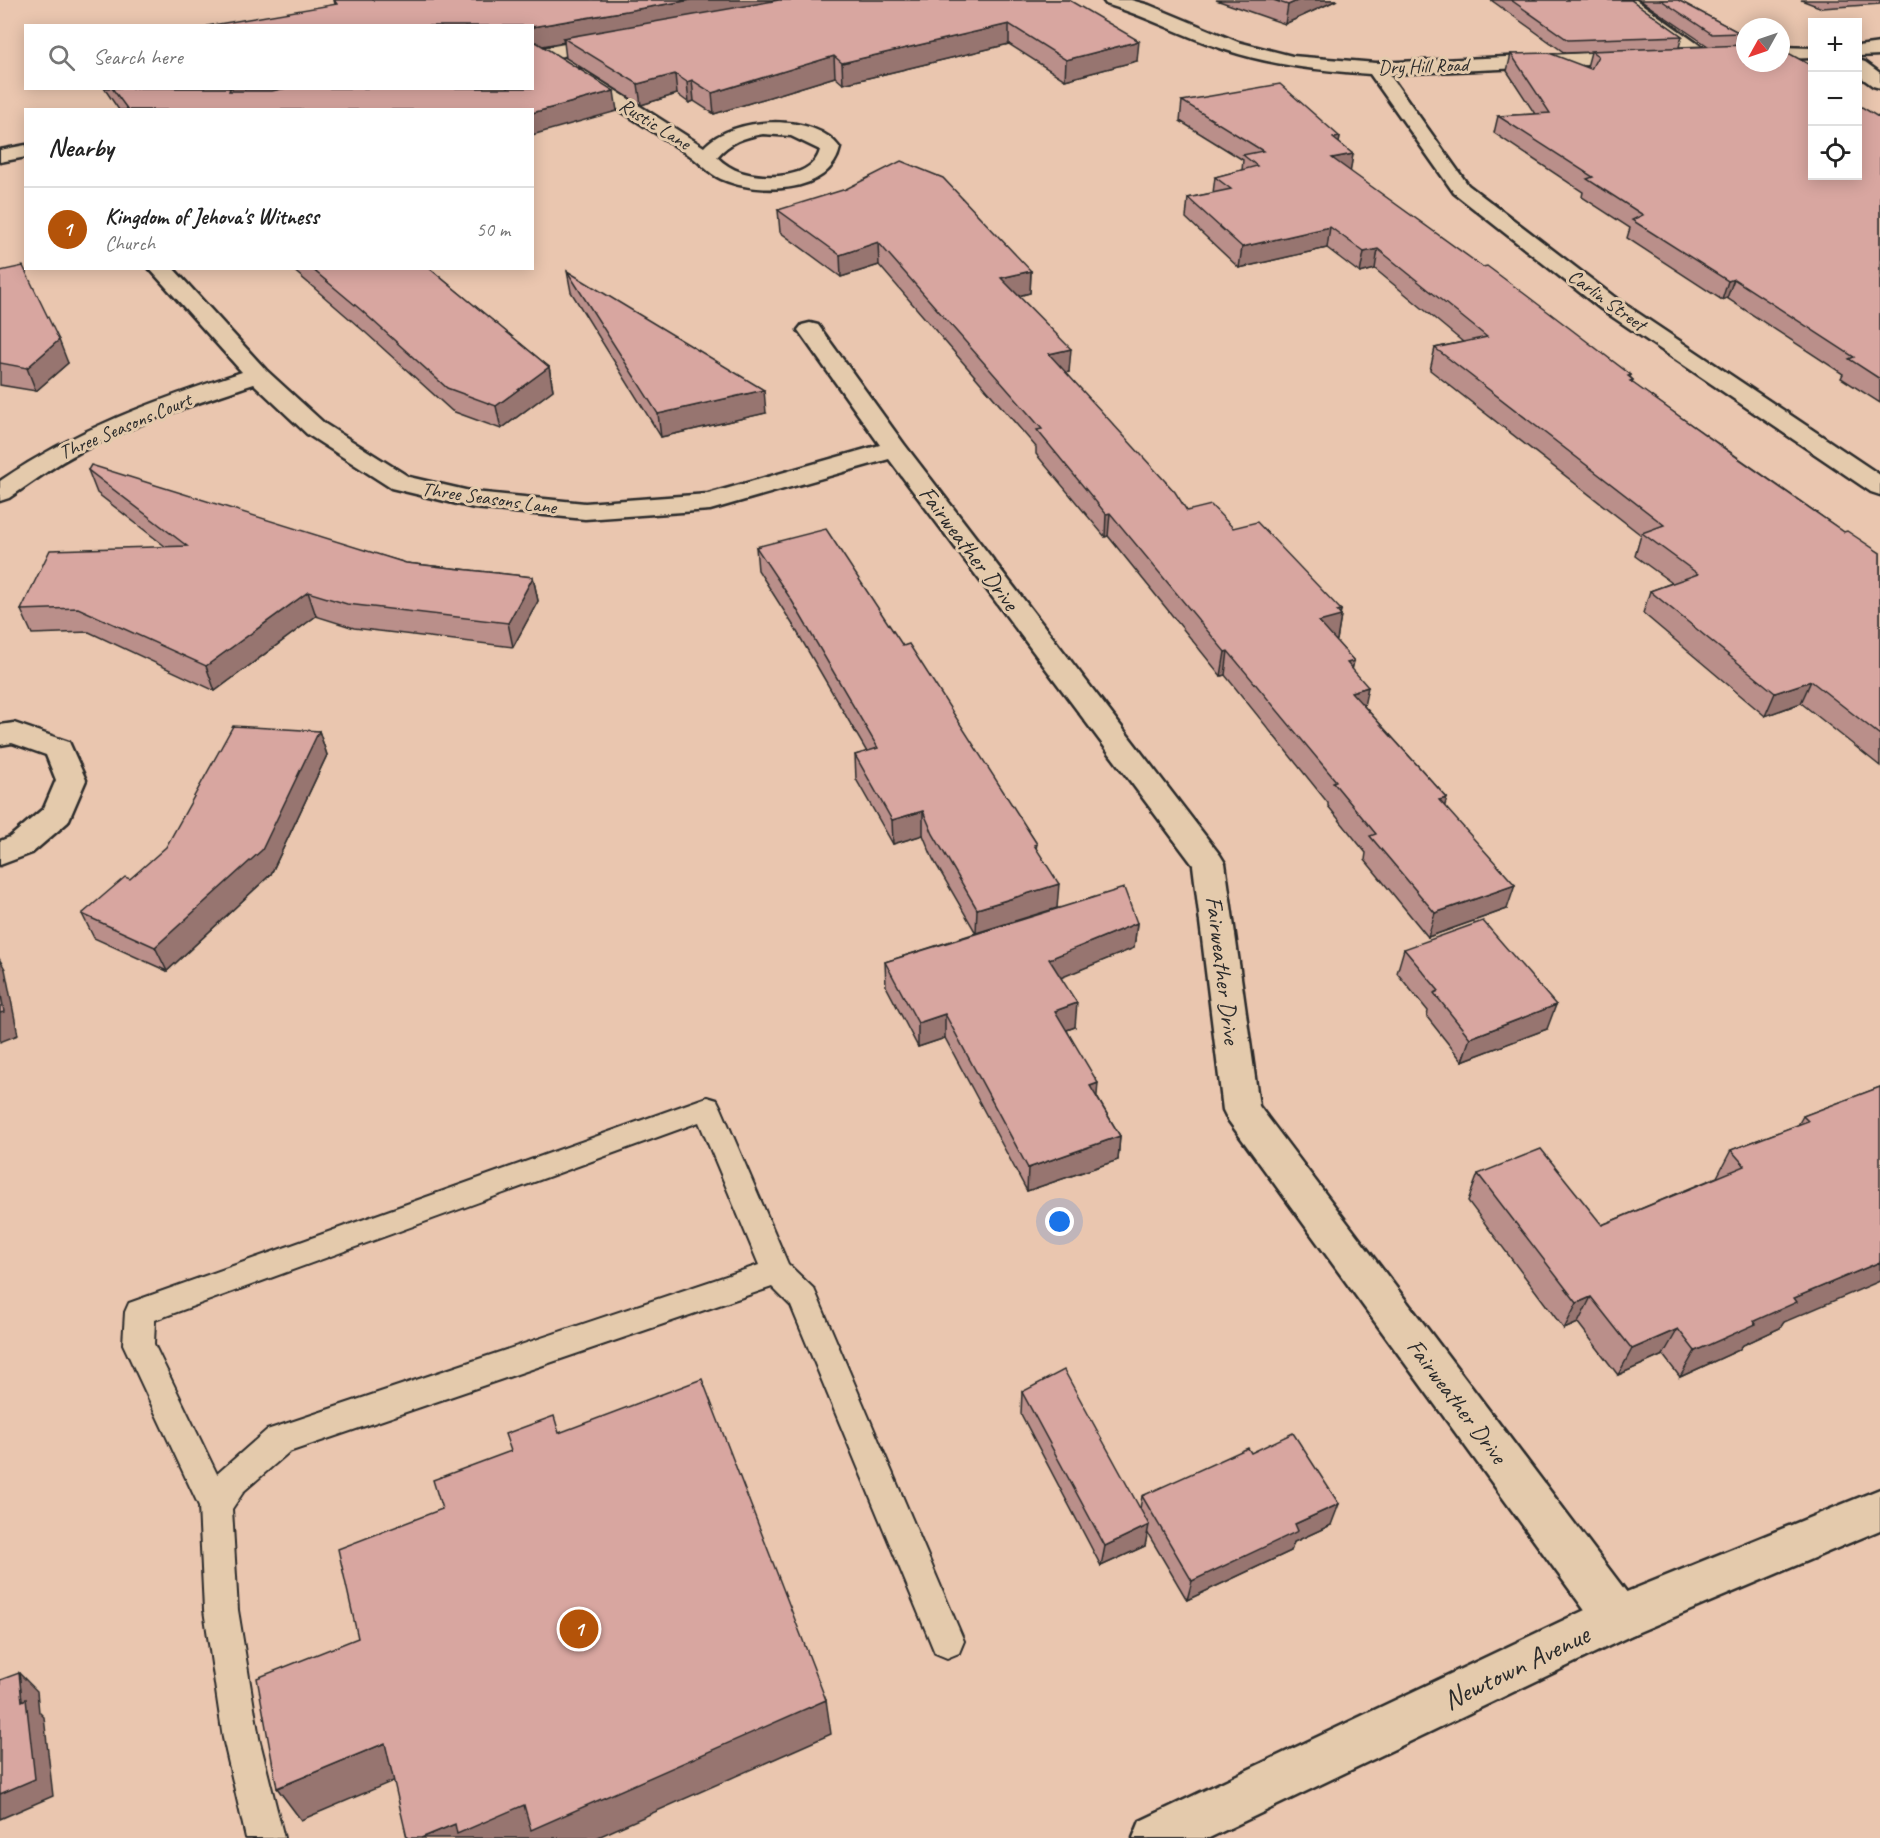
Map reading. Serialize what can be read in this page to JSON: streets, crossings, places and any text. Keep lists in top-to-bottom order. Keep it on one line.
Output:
{"streets":{"street":["Dry Hill Road","Rustic Lane","Carlin Street","Three Seasons Court","Three Seasons Lane","Fairweather Drive","Newtown Avenue"]},"crossings":[["Dry Hill Road","Carlin Street"],["Three Seasons Court","Three Seasons Lane"],["Three Seasons Lane","Fairweather Drive"],["Fairweather Drive","Newtown Avenue"]],"north":"bottom left","page":{"map_buttons":["+","−"],"search":"Search here","heading":"Nearby","list":[{"mark":"1","name":"Kingdom of Jehova's Witness","note":"Church","value":"50 m"}],"pins":"1"}}
